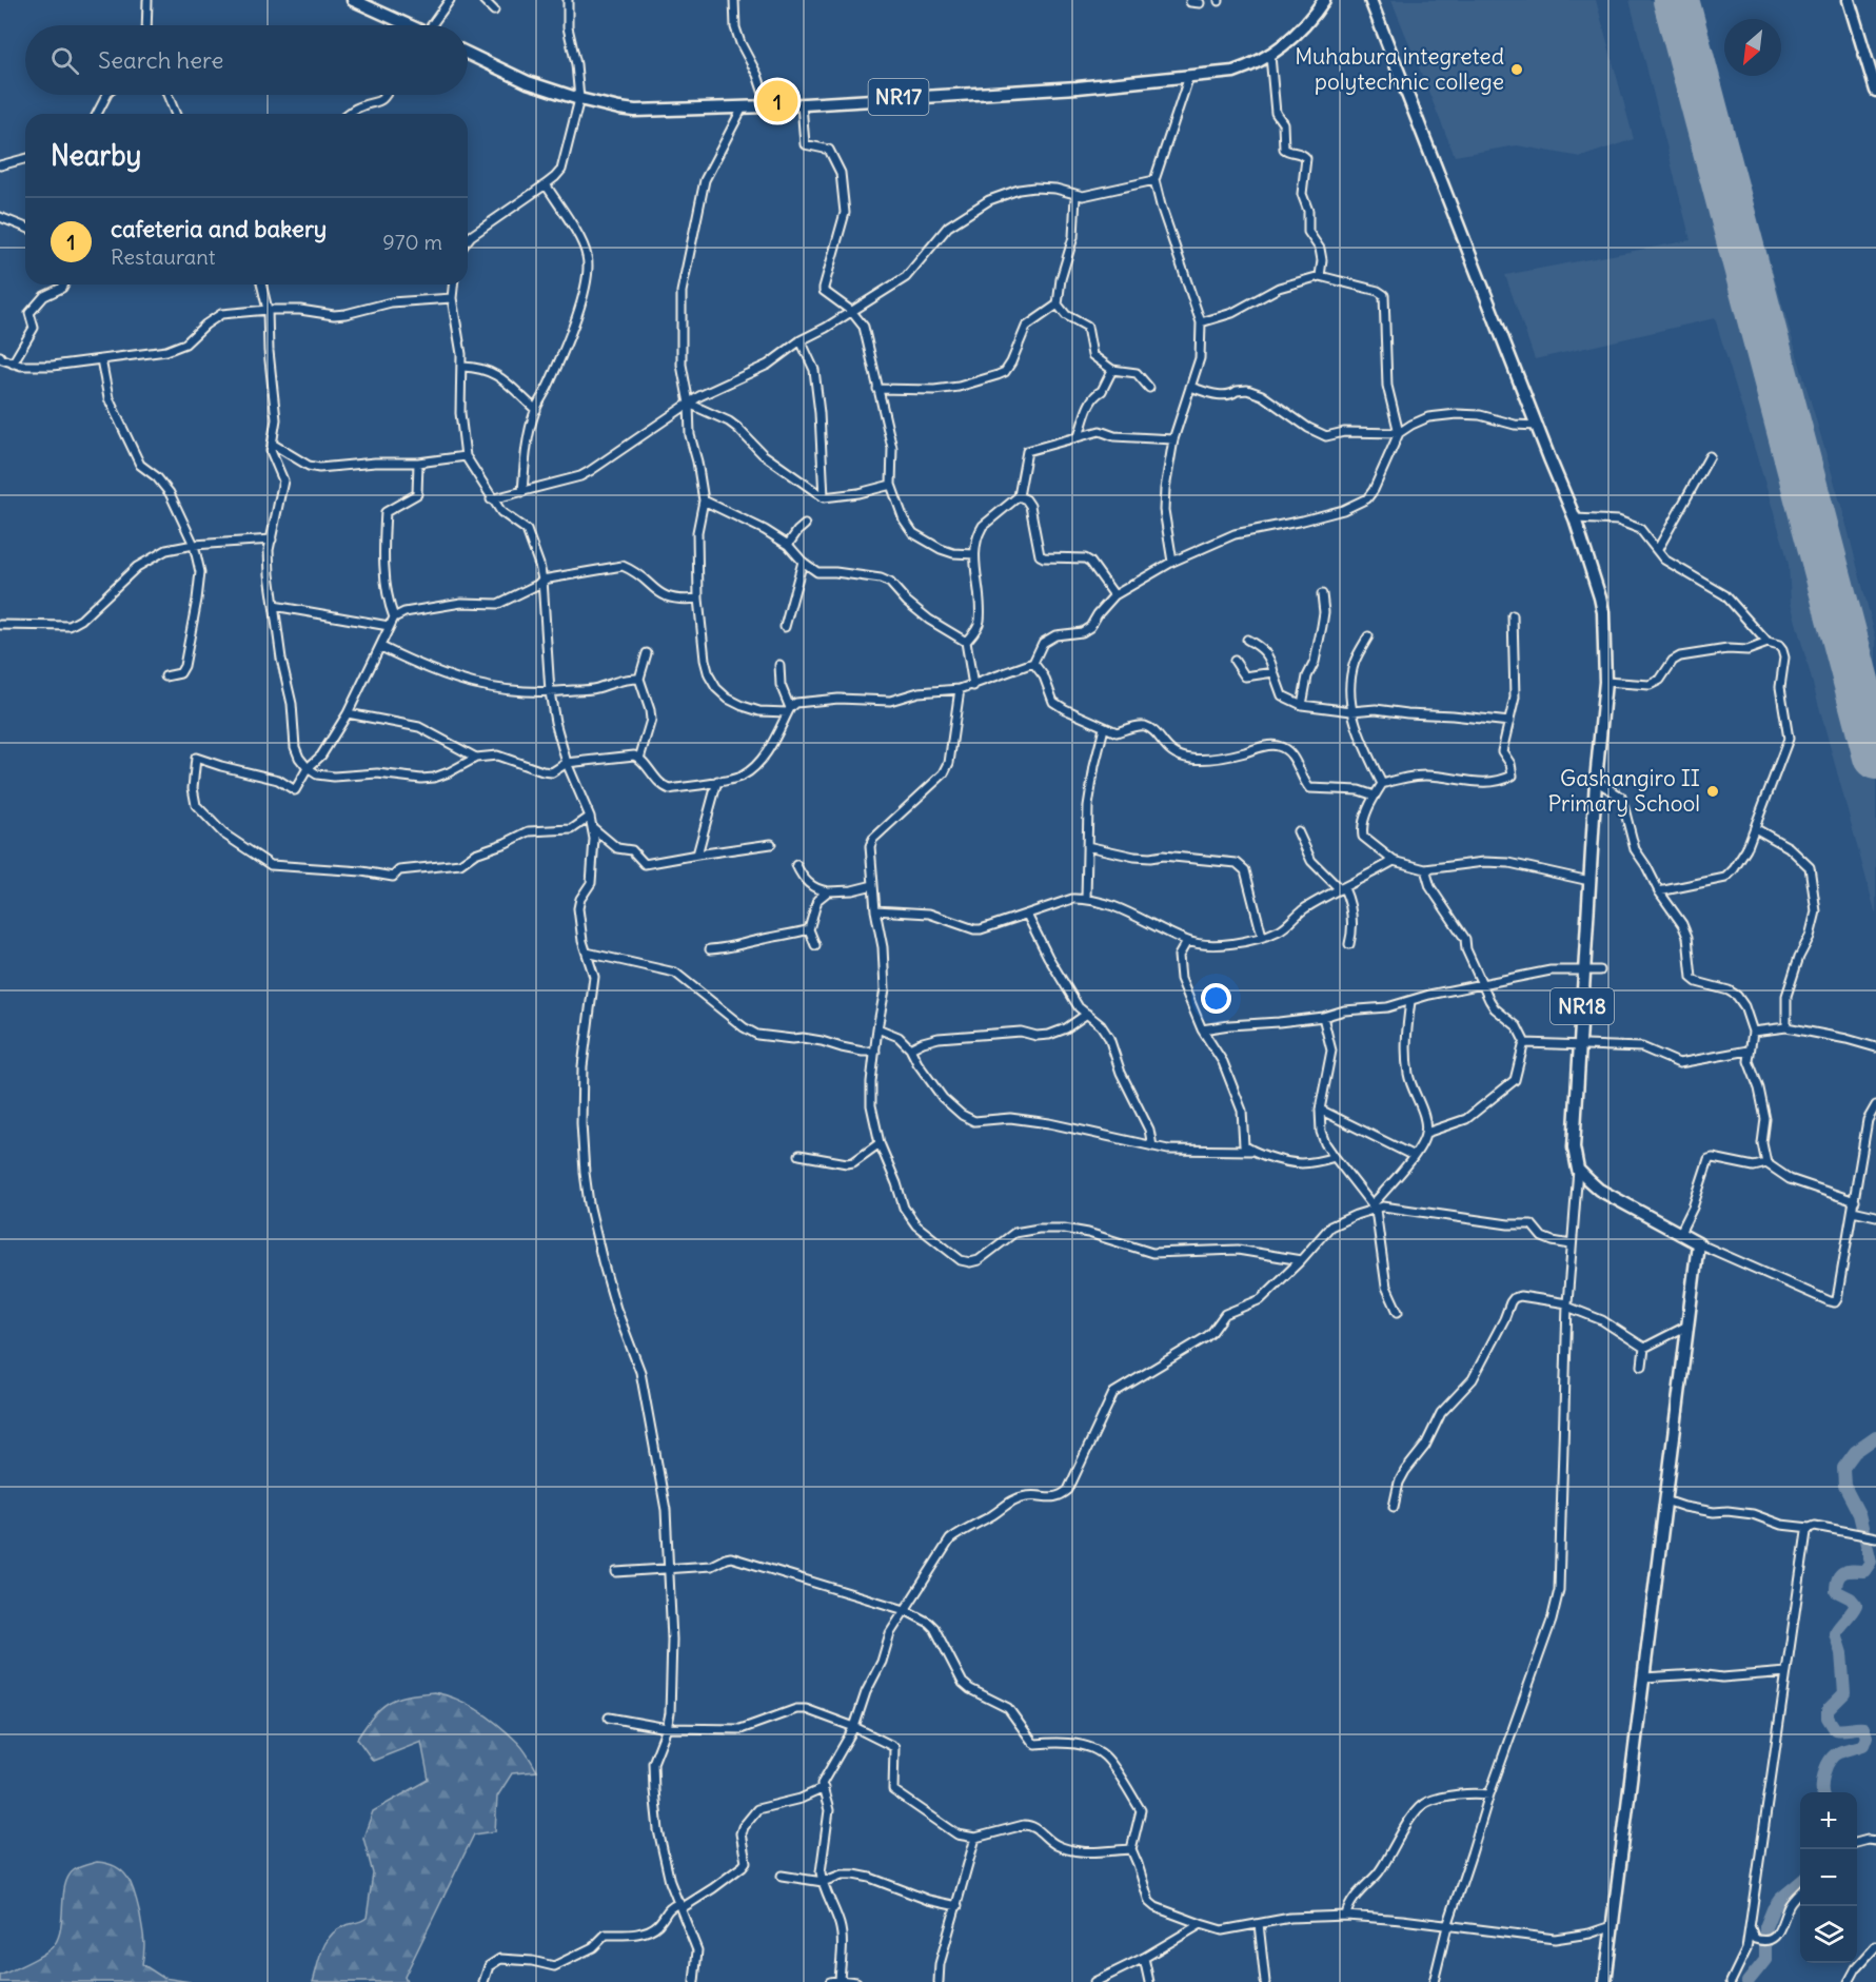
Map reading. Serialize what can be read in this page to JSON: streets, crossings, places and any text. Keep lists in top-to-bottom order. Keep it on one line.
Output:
{"streets":{"main road":["NR17","NR18"]},"places":["Muhabura integreted polytechnic college","Gashangiro II Primary School"],"north":"bottom left","page":{"search":"Search here","pins":"1","heading":"Nearby","list":[{"mark":"1","name":"cafeteria and bakery","note":"Restaurant","value":"970 m"}],"map_buttons":["+","−"]}}
